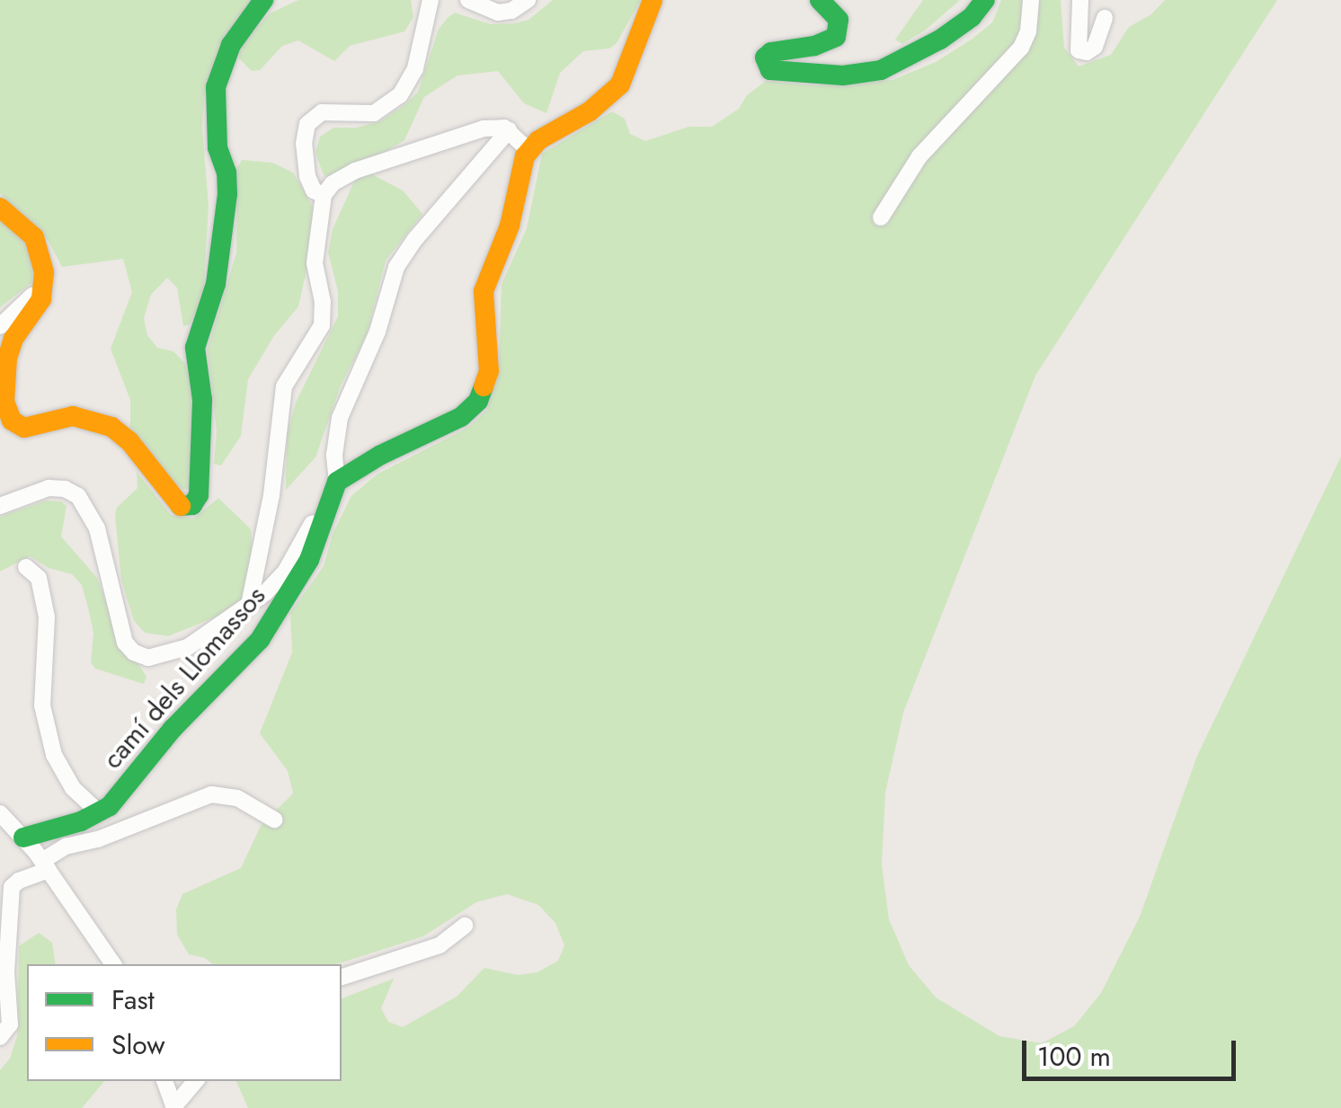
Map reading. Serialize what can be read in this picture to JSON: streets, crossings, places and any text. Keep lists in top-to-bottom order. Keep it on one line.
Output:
{"streets":{"street":["camí dels Llomassos"]},"legend":["Fast","Slow"],"scale_bar":"100 m"}
